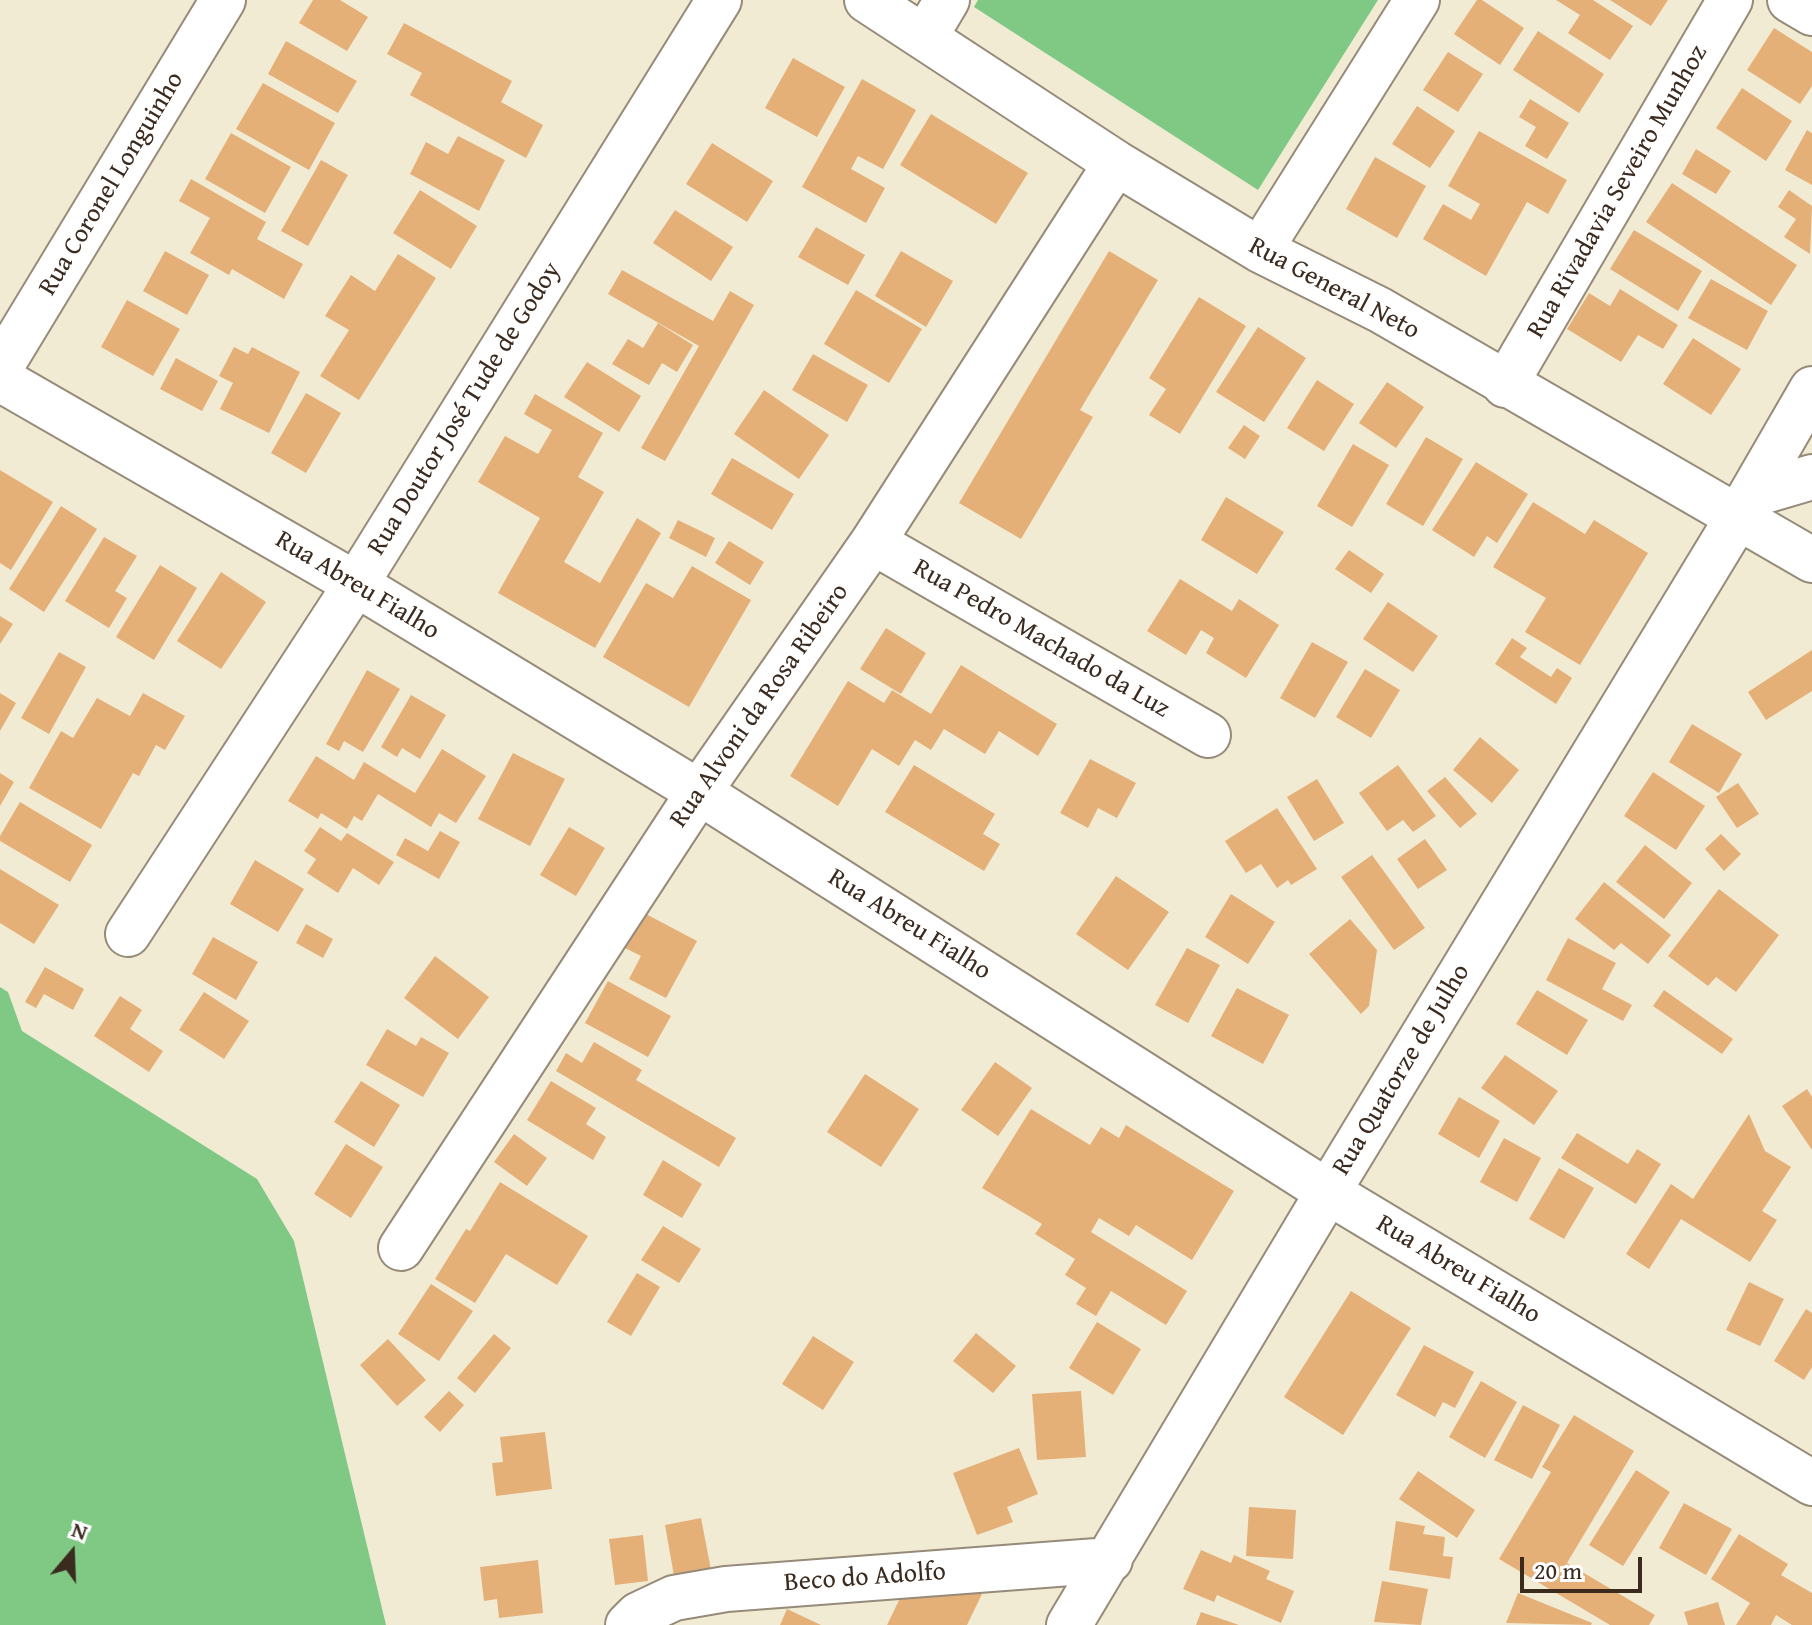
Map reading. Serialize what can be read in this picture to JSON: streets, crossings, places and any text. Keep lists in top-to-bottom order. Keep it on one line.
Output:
{"streets":{"street":["Rua Coronel Longuinho","Rua Rivadavia Seveiro Munhoz","Rua General Neto","Rua Doutor José Tude de Godoy","Rua Abreu Fialho","Rua Pedro Machado da Luz","Rua Alvoni da Rosa Ribeiro","Rua Quatorze de Julho","Beco do Adolfo"]},"crossings":[["Rua Rivadavia Seveiro Munhoz","Rua General Neto"],["Rua General Neto","Rua Alvoni da Rosa Ribeiro"],["Rua General Neto","Rua Quatorze de Julho"],["Rua Doutor José Tude de Godoy","Rua Abreu Fialho"],["Rua Abreu Fialho","Rua Alvoni da Rosa Ribeiro"],["Rua Abreu Fialho","Rua Quatorze de Julho"],["Rua Pedro Machado da Luz","Rua Alvoni da Rosa Ribeiro"],["Rua Quatorze de Julho","Beco do Adolfo"]],"scale_bar":"20 m","north":"top"}
